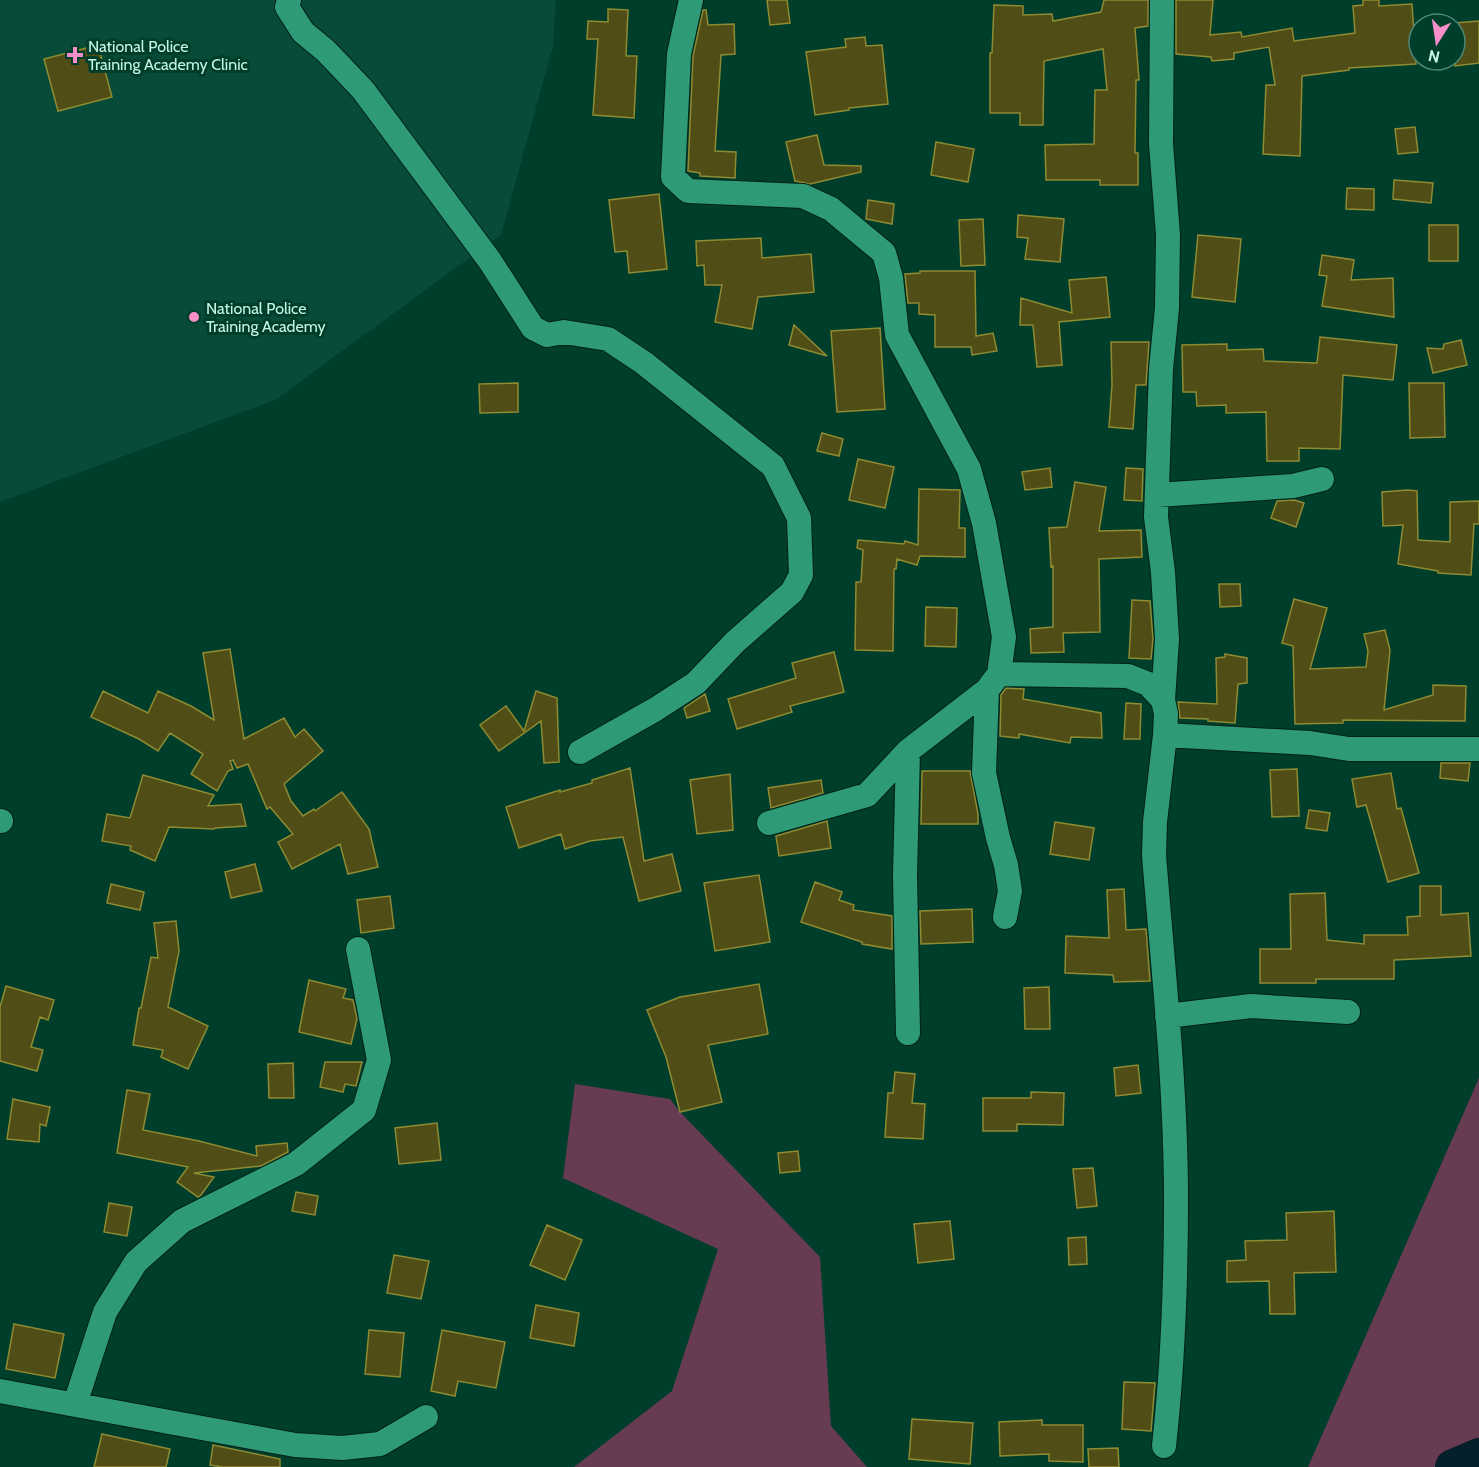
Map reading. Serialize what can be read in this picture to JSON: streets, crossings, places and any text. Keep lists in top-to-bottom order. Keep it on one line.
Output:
{"places":{"health":["National Police Training Academy Clinic"],"other":["National Police Training Academy"]},"north":"bottom"}
